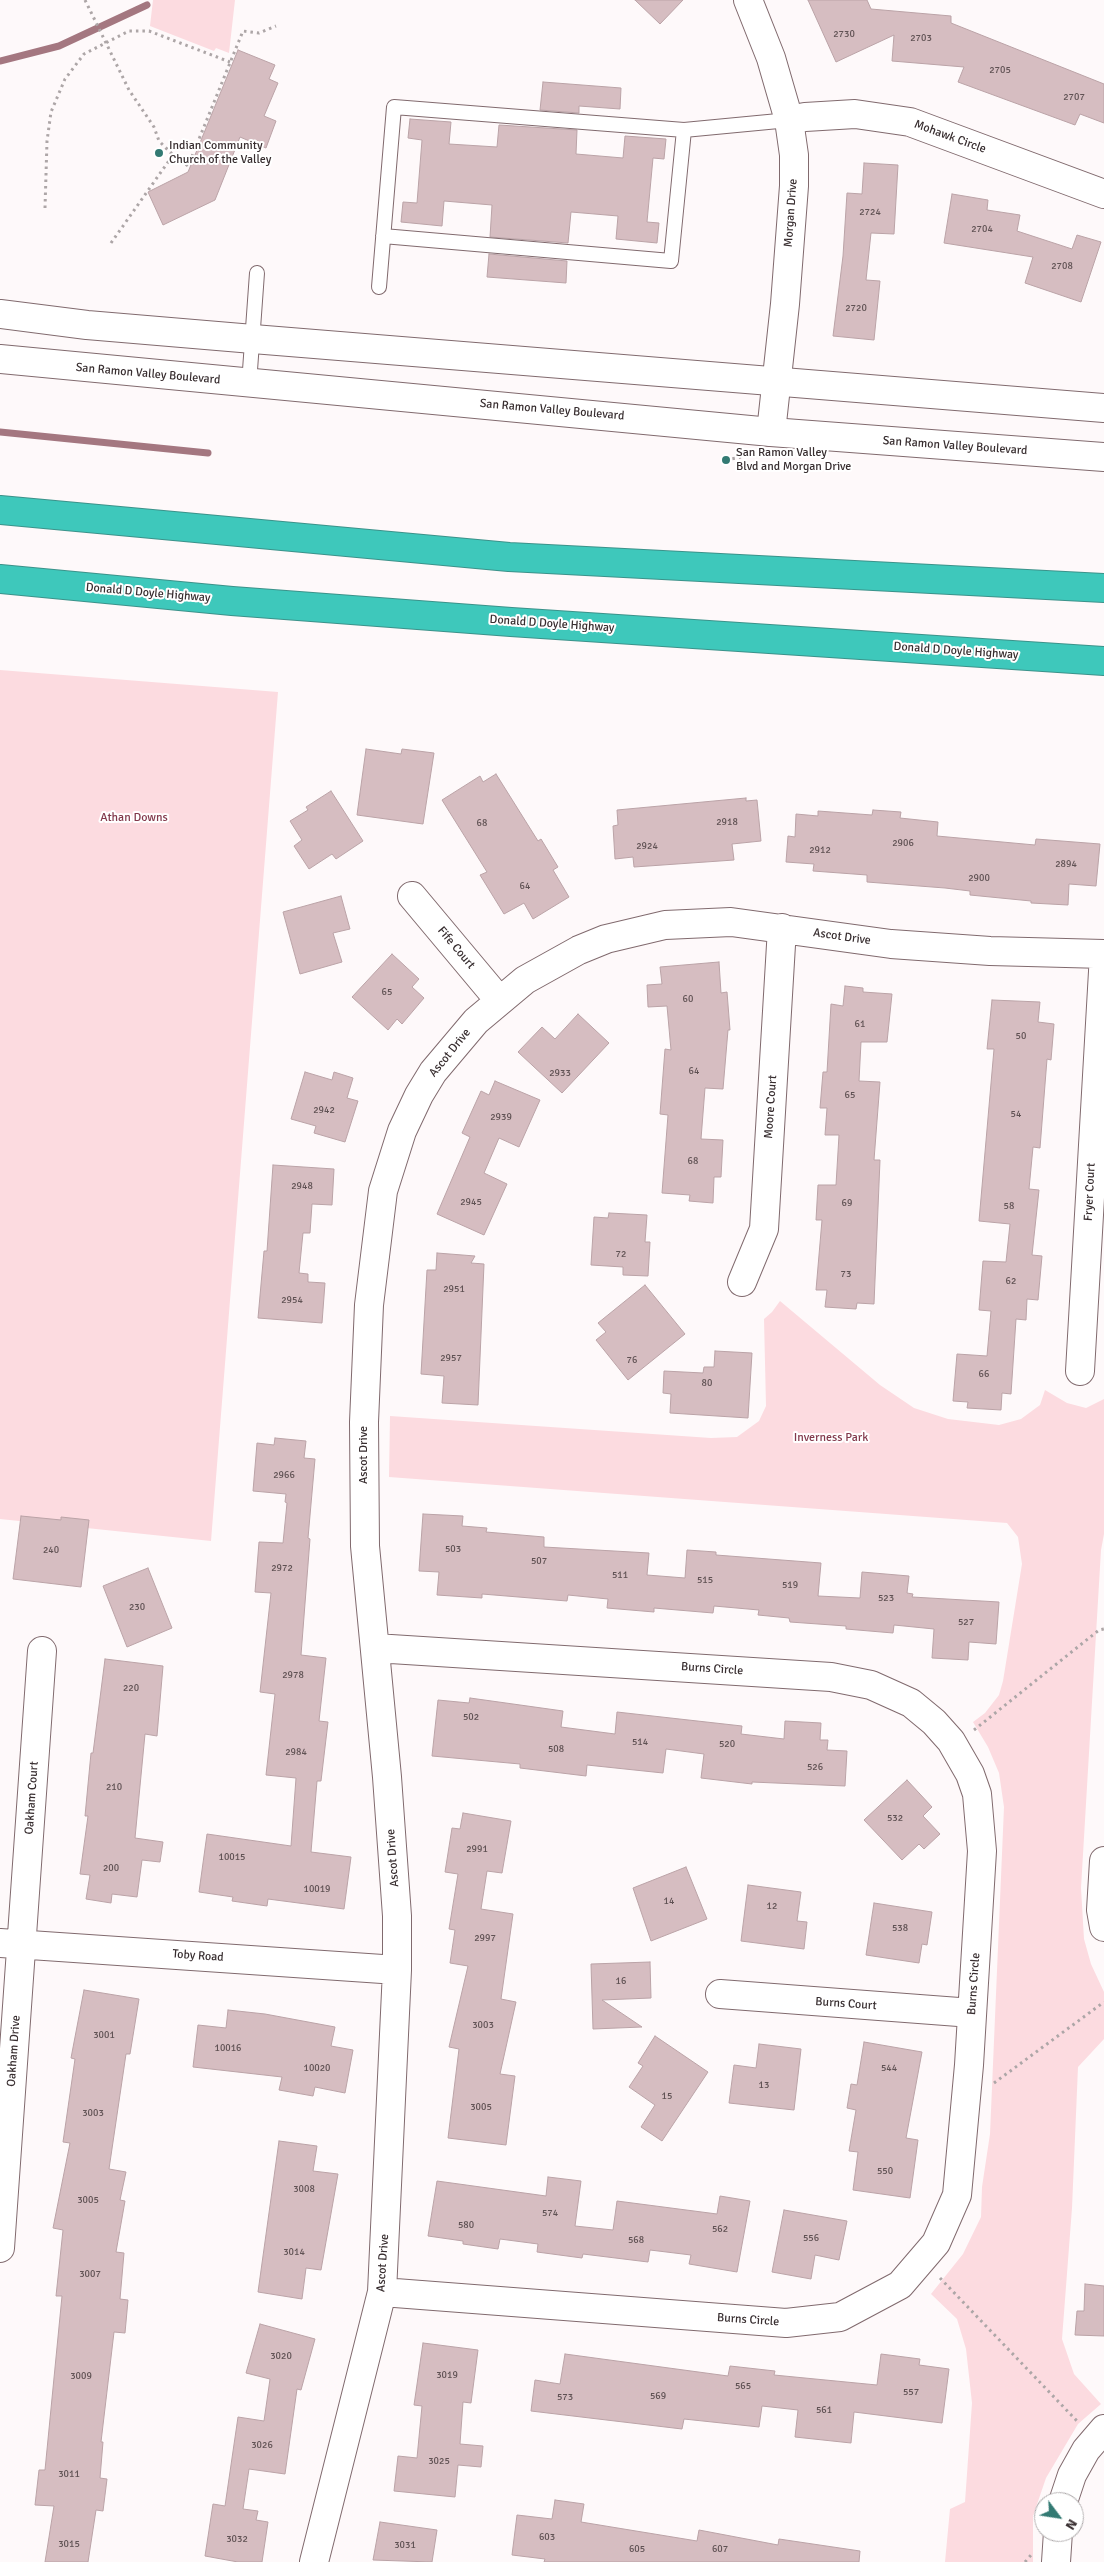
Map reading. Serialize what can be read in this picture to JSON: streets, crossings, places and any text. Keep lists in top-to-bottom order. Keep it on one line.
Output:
{"streets":{"highway":["Donald D Doyle Highway"],"street":["Mohawk Circle","Morgan Drive","San Ramon Valley Boulevard","Ascot Drive","Fife Court","Moore Court","Fryer Court","Burns Circle","Oakham Court","Toby Road","Burns Court","Oakham Drive"]},"crossings":[["Mohawk Circle","Morgan Drive"],["Morgan Drive","San Ramon Valley Boulevard"],["Ascot Drive","Fife Court"],["Ascot Drive","Moore Court"],["Ascot Drive","Fryer Court"],["Ascot Drive","Burns Circle"],["Ascot Drive","Toby Road"],["Burns Circle","Burns Court"],["Oakham Court","Toby Road"],["Oakham Court","Oakham Drive"],["Toby Road","Oakham Drive"]],"parks":["Athan Downs","Inverness Park"],"places":["Indian Community Church of the Valley","San Ramon Valley Blvd and Morgan Drive"],"house_numbers":["2730","2703","2705","2707","2724","2704","2708","2720","2918","68","2906","2924","2912","2894","2900","64","65","60","61","50","64","2933","65","2942","54","2939","68","2948","2945","69","58","72","73","62","2951","2954","2957","76","66","80","2966","503","240","507","2972","511","515","519","523","230","527","2978","220","502","514","520","508","2984","526","210","532","2991","10015","200","10019","14","12","538","2997","16","3003","3001","10016","10020","544","13","15","3005","3003","550","3008","3005","574","580","562","556","568","3014","3007","3020","3019","3009","565","557","569","573","561","3026","3025","3011","603","3032","3015","3031","605","607"],"north":"bottom right"}
